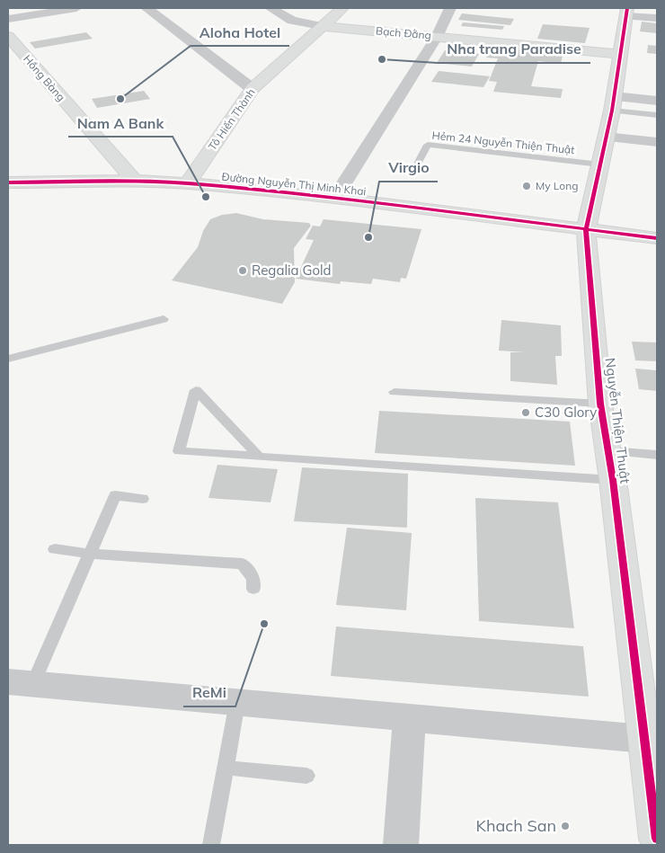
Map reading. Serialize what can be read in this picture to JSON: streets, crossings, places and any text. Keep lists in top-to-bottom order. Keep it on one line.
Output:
{"streets":{"street":["Bạch Đằng","Hồng Bàng","Tô Hiến Thành","Đường Nguyễn Thị Minh Khai","Nguyễn Thiện Thuật"],"lane":["Hẻm 24 Nguyễn Thiện Thuật"]},"crossings":[["Bạch Đằng","Tô Hiến Thành"],["Bạch Đằng","Nguyễn Thiện Thuật"],["Hồng Bàng","Đường Nguyễn Thị Minh Khai"],["Tô Hiến Thành","Đường Nguyễn Thị Minh Khai"],["Hẻm 24 Nguyễn Thiện Thuật","Nguyễn Thiện Thuật"],["Đường Nguyễn Thị Minh Khai","Nguyễn Thiện Thuật"]],"places":["Nha trang Paradise","Aloha Hotel","My Long","Nam A Bank","Virgio","Regalia Gold","C30 Glory","ReMi","Khach San"]}
